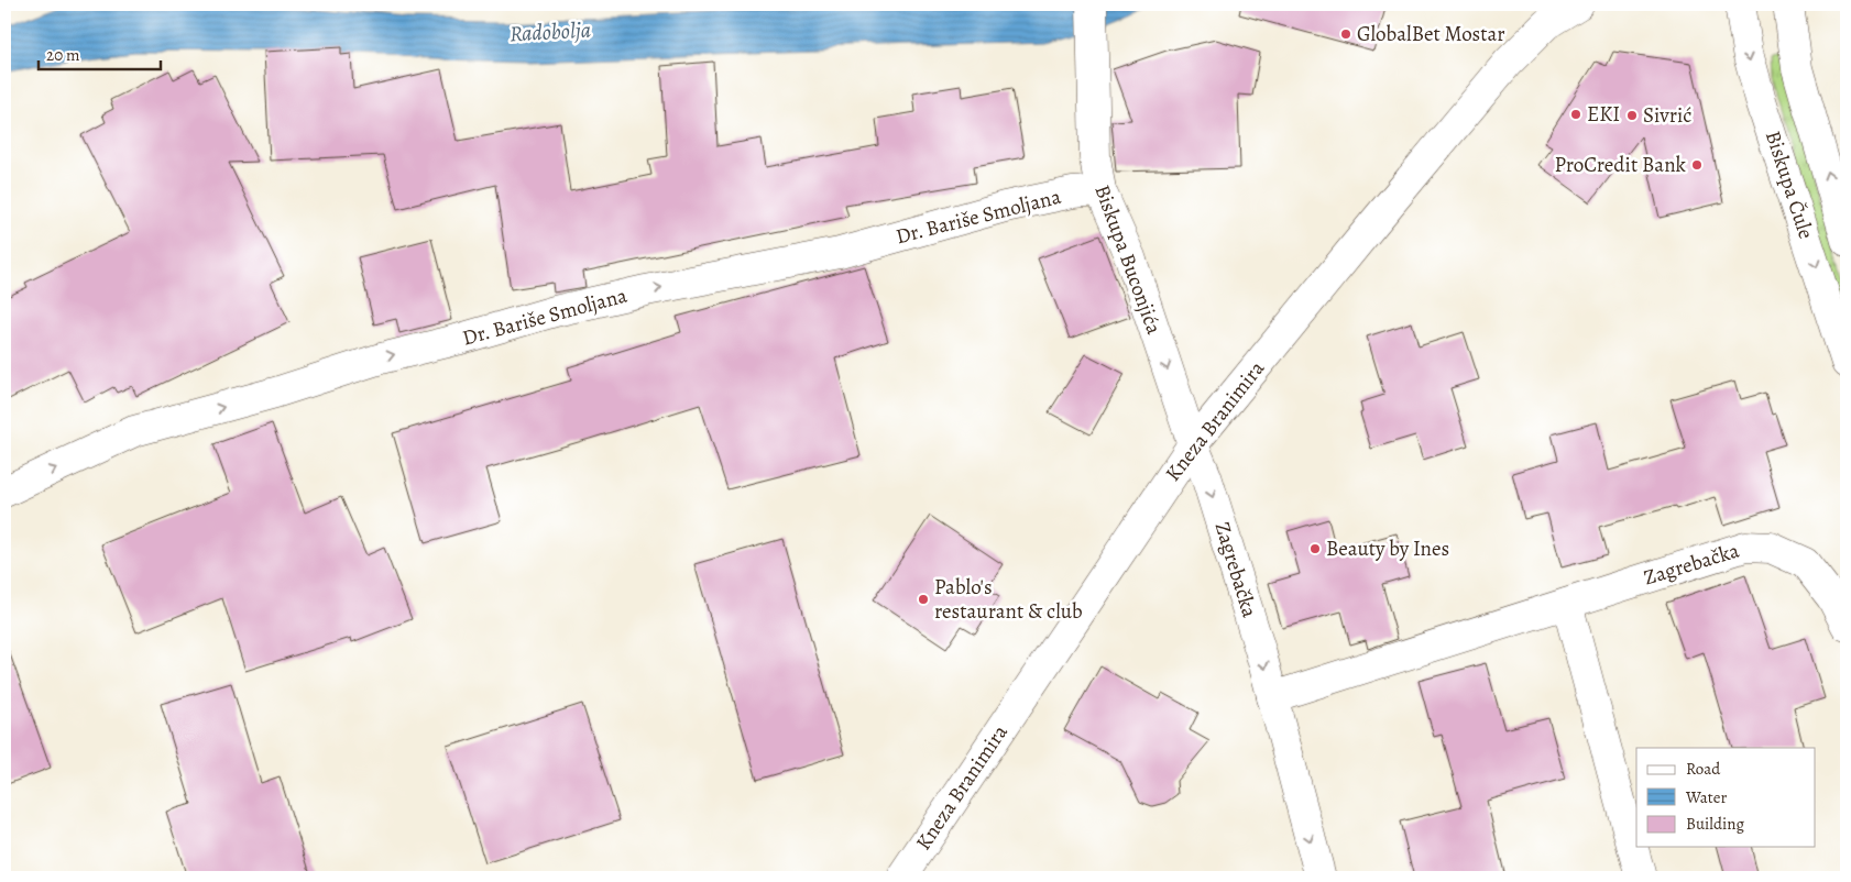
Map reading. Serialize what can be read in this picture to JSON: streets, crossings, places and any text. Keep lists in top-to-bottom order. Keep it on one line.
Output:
{"streets":{"street":["Biskupa Čule","Dr. Bariše Smoljana","Biskupa Buconjića","Kneza Branimira","Zagrebačka"]},"crossings":[["Dr. Bariše Smoljana","Biskupa Buconjića"],["Biskupa Buconjića","Kneza Branimira"],["Biskupa Buconjića","Zagrebačka"],["Kneza Branimira","Zagrebačka"]],"one_way":["Dr. Bariše Smoljana","Biskupa Buconjića","Zagrebačka"],"water":["Radobolja"],"places":["GlobalBet Mostar","EKI","Sivrić","ProCredit Bank","Beauty by Ines","Pablo's restaurant & club"],"legend":["Road","Water","Building"],"scale_bar":"20 m"}
